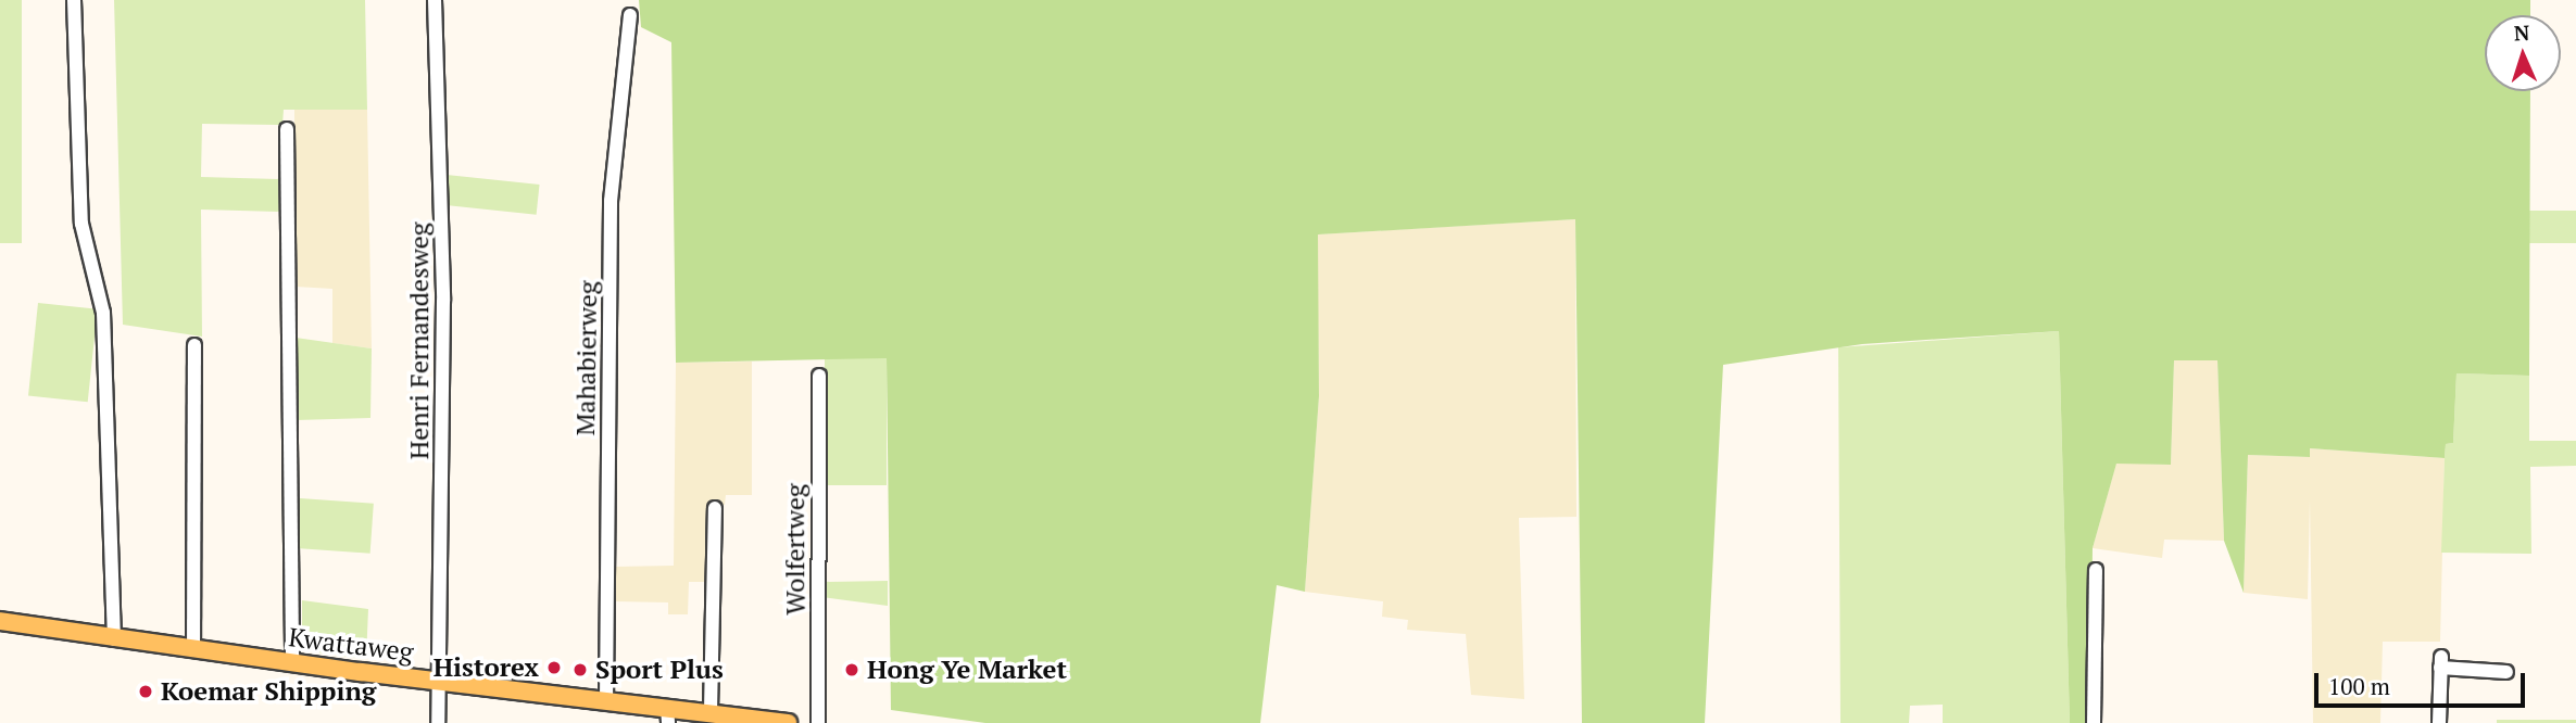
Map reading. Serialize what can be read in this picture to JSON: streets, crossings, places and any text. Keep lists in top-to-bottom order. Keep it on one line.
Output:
{"streets":{"main road":["Kwattaweg"],"street":["Henri Fernandesweg","Mahabierweg","Wolfertweg"]},"crossings":[["Henri Fernandesweg","Kwattaweg"],["Mahabierweg","Kwattaweg"]],"places":["Historex","Sport Plus","Hong Ye Market","Koemar Shipping"],"scale_bar":"100 m","north":"top"}
